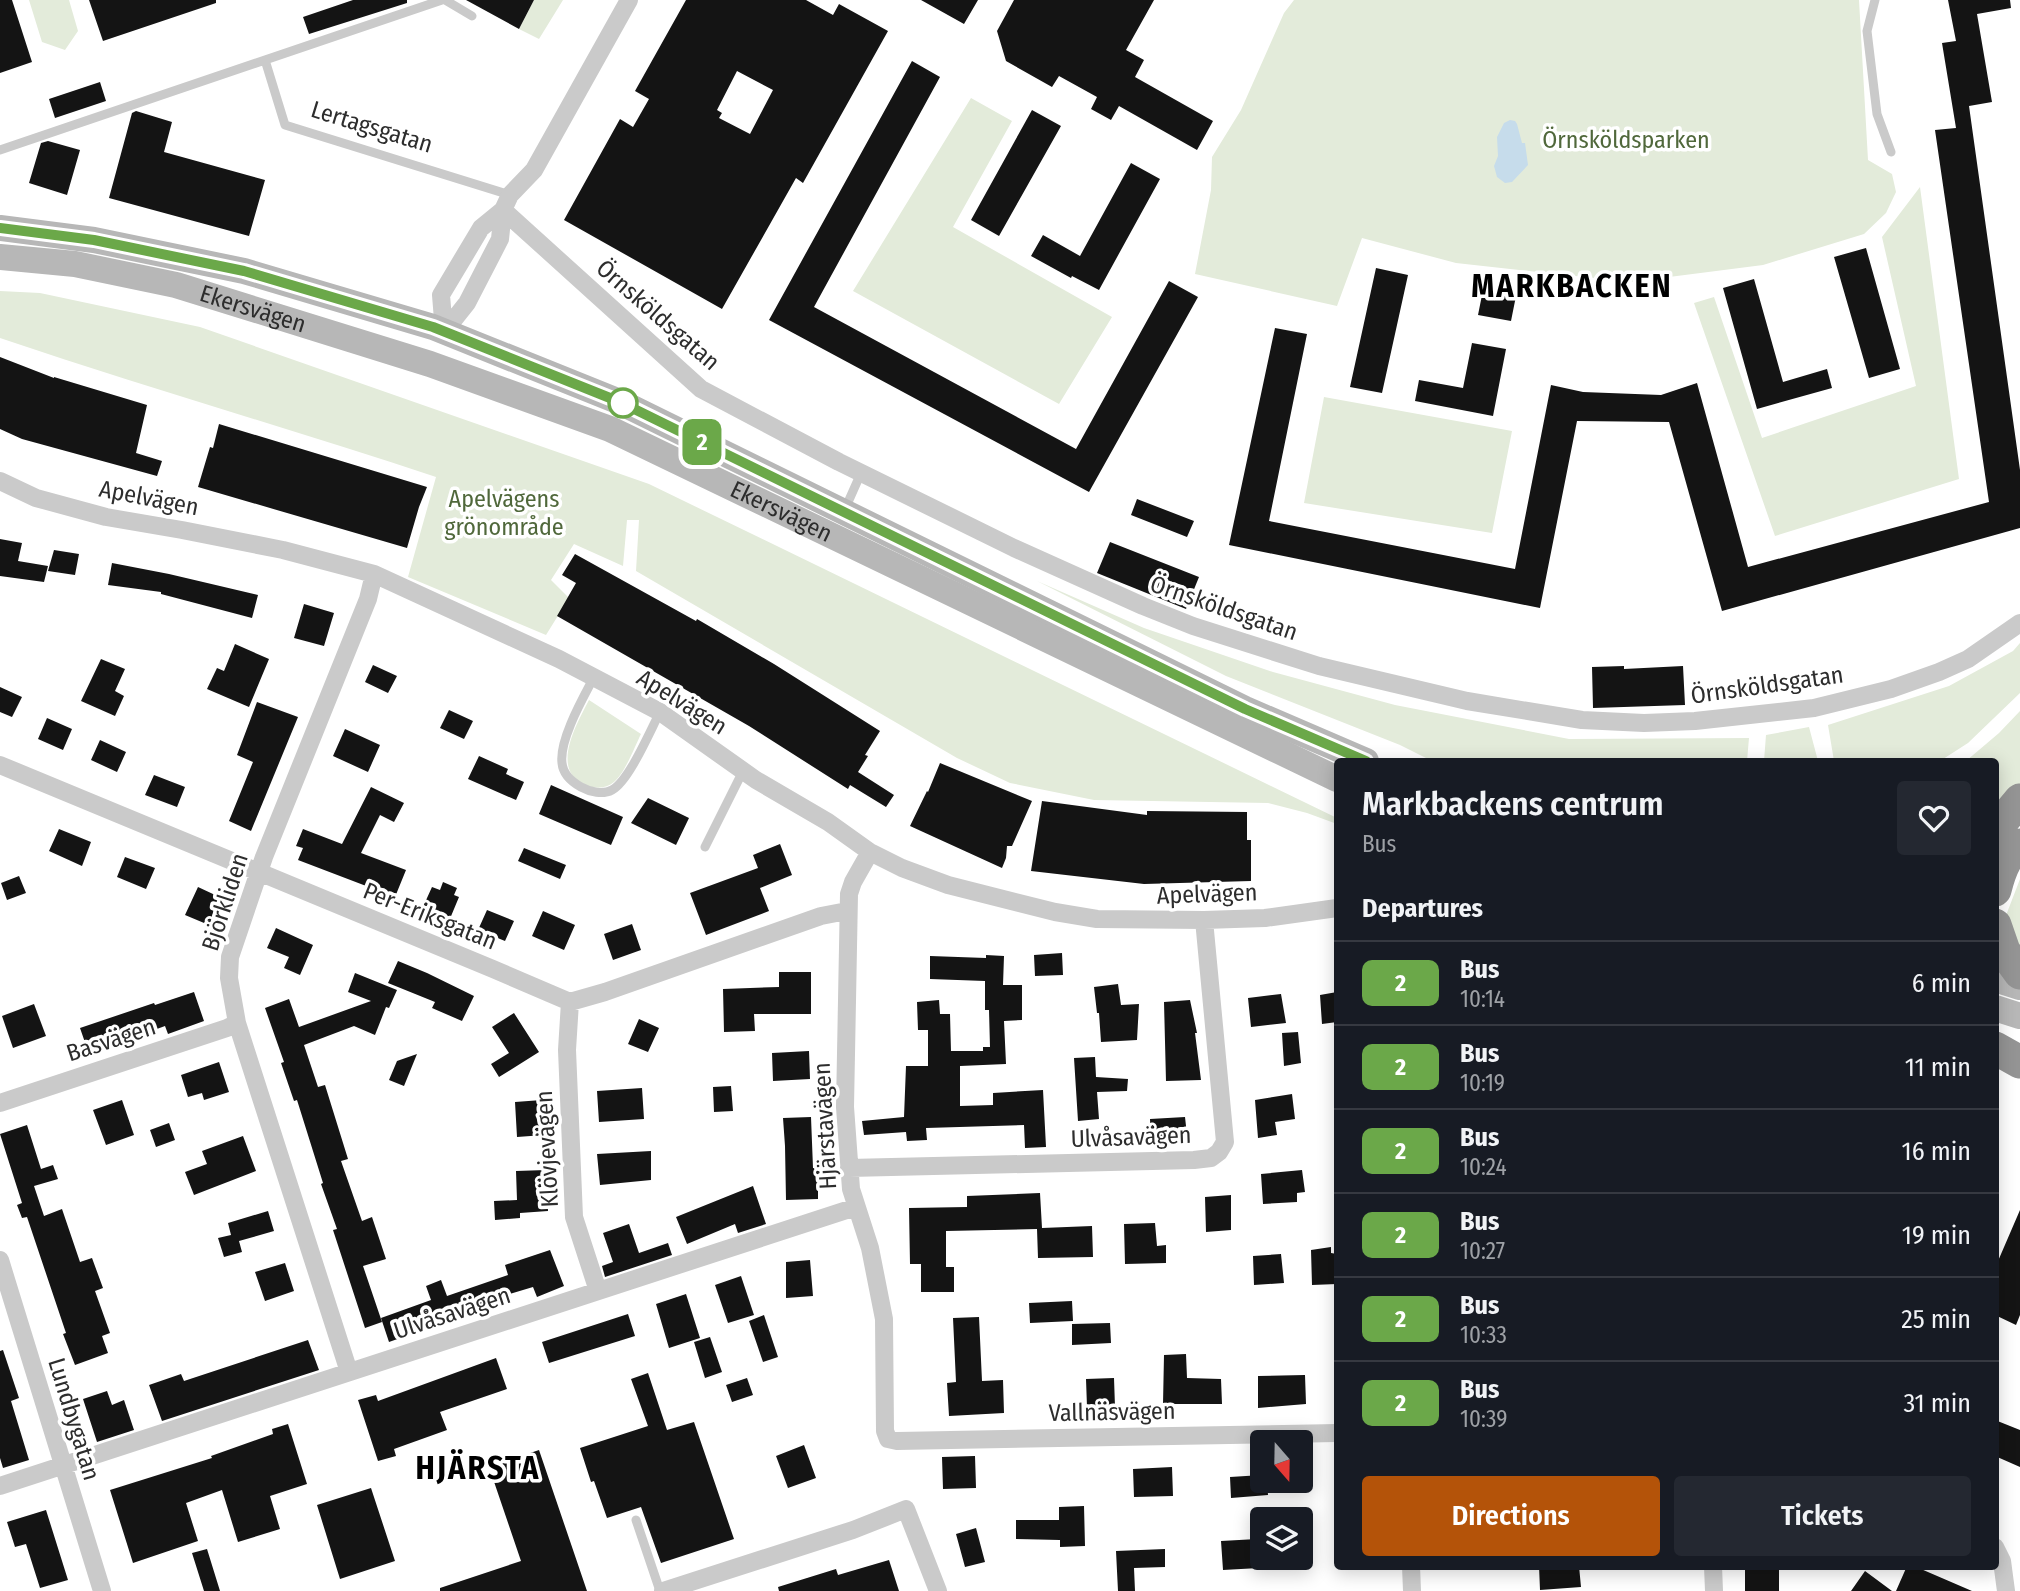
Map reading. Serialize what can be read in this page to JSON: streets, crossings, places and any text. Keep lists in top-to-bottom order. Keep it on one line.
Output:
{"streets":{"main road":["Ekersvägen"],"street":["Örnsköldsgatan","Apelvägen","Björkliden","Per-Eriksgatan","Basvägen","Hjärstavägen","Ulvåsavägen","Klövjevägen","Vallnäsvägen","Lundbygatan"],"lane":["Lertagsgatan"]},"crossings":[["Lertagsgatan","Örnsköldsgatan"],["Apelvägen","Björkliden"],["Apelvägen","Hjärstavägen"],["Apelvägen","Ulvåsavägen"],["Björkliden","Per-Eriksgatan"],["Björkliden","Basvägen"],["Björkliden","Ulvåsavägen"],["Per-Eriksgatan","Klövjevägen"],["Hjärstavägen","Ulvåsavägen"],["Hjärstavägen","Vallnäsvägen"],["Ulvåsavägen","Klövjevägen"],["Ulvåsavägen","Lundbygatan"]],"districts":["MARKBACKEN","HJÄRSTA"],"parks":["Örnsköldsparken","Apelvägens grönområde"],"lines":["bus line 2"],"north":"bottom","page":{"on_map":"2","heading":[["Markbackens centrum","Bus"],"Departures"],"list":[{"mark":"2","name":"Bus","note":"10:14","value":"6 min"},{"mark":"2","name":"Bus","note":"10:19","value":"11 min"},{"mark":"2","name":"Bus","note":"10:24","value":"16 min"},{"mark":"2","name":"Bus","note":"10:27","value":"19 min"},{"mark":"2","name":"Bus","note":"10:33","value":"25 min"},{"mark":"2","name":"Bus","note":"10:39","value":"31 min"}],"buttons":["Directions","Tickets"]}}
